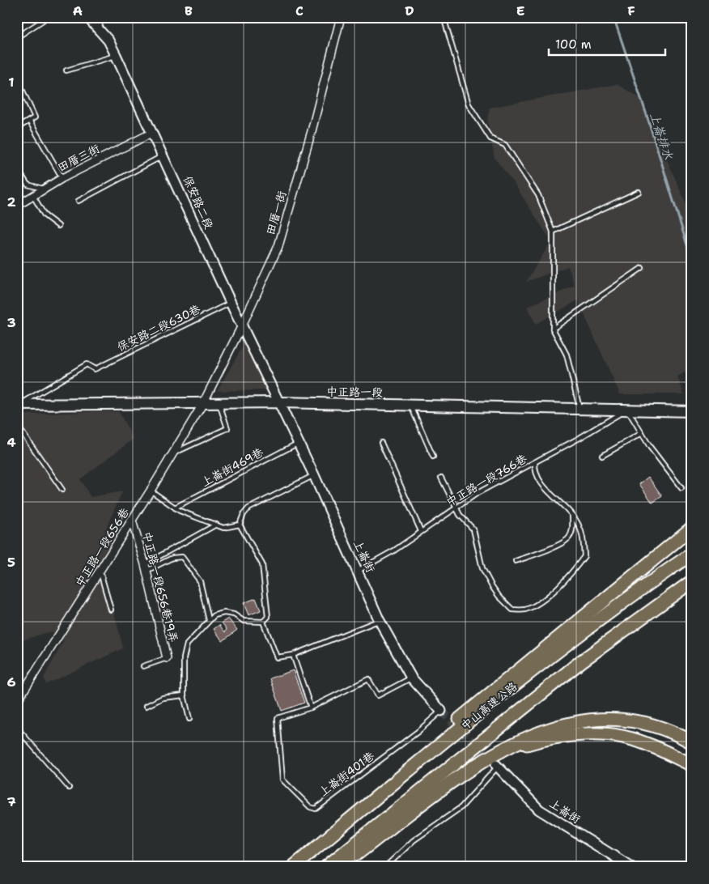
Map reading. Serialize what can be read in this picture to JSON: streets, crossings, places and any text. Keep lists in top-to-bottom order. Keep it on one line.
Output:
{"streets":{"highway":["中山高速公路"],"main road":["中正路一段"],"street":["田厝三街","保安路二段","田厝一街","中正路一段656巷","上崙街","中正路一段656巷19弄"],"lane":["保安路二段630巷","上崙街469巷","中正路一段766巷","上崙街401巷"]},"crossings":[["田厝三街","保安路二段"],["保安路二段","田厝一街"],["保安路二段","保安路二段630巷"],["保安路二段","中正路一段"],["保安路二段","上崙街"],["田厝一街","中正路一段"],["田厝一街","中正路一段656巷"],["保安路二段630巷","中正路一段"],["中正路一段","中正路一段766巷"],["中正路一段","中正路一段656巷"],["中正路一段","上崙街"],["上崙街469巷","上崙街"],["中正路一段766巷","上崙街"],["中正路一段656巷","中正路一段656巷19弄"],["上崙街","上崙街401巷"]],"water":["上崙排水"],"scale_bar":"100 m","grid":{"columns":["A","B","C","D","E","F"],"rows":["1","2","3","4","5","6","7"]}}
